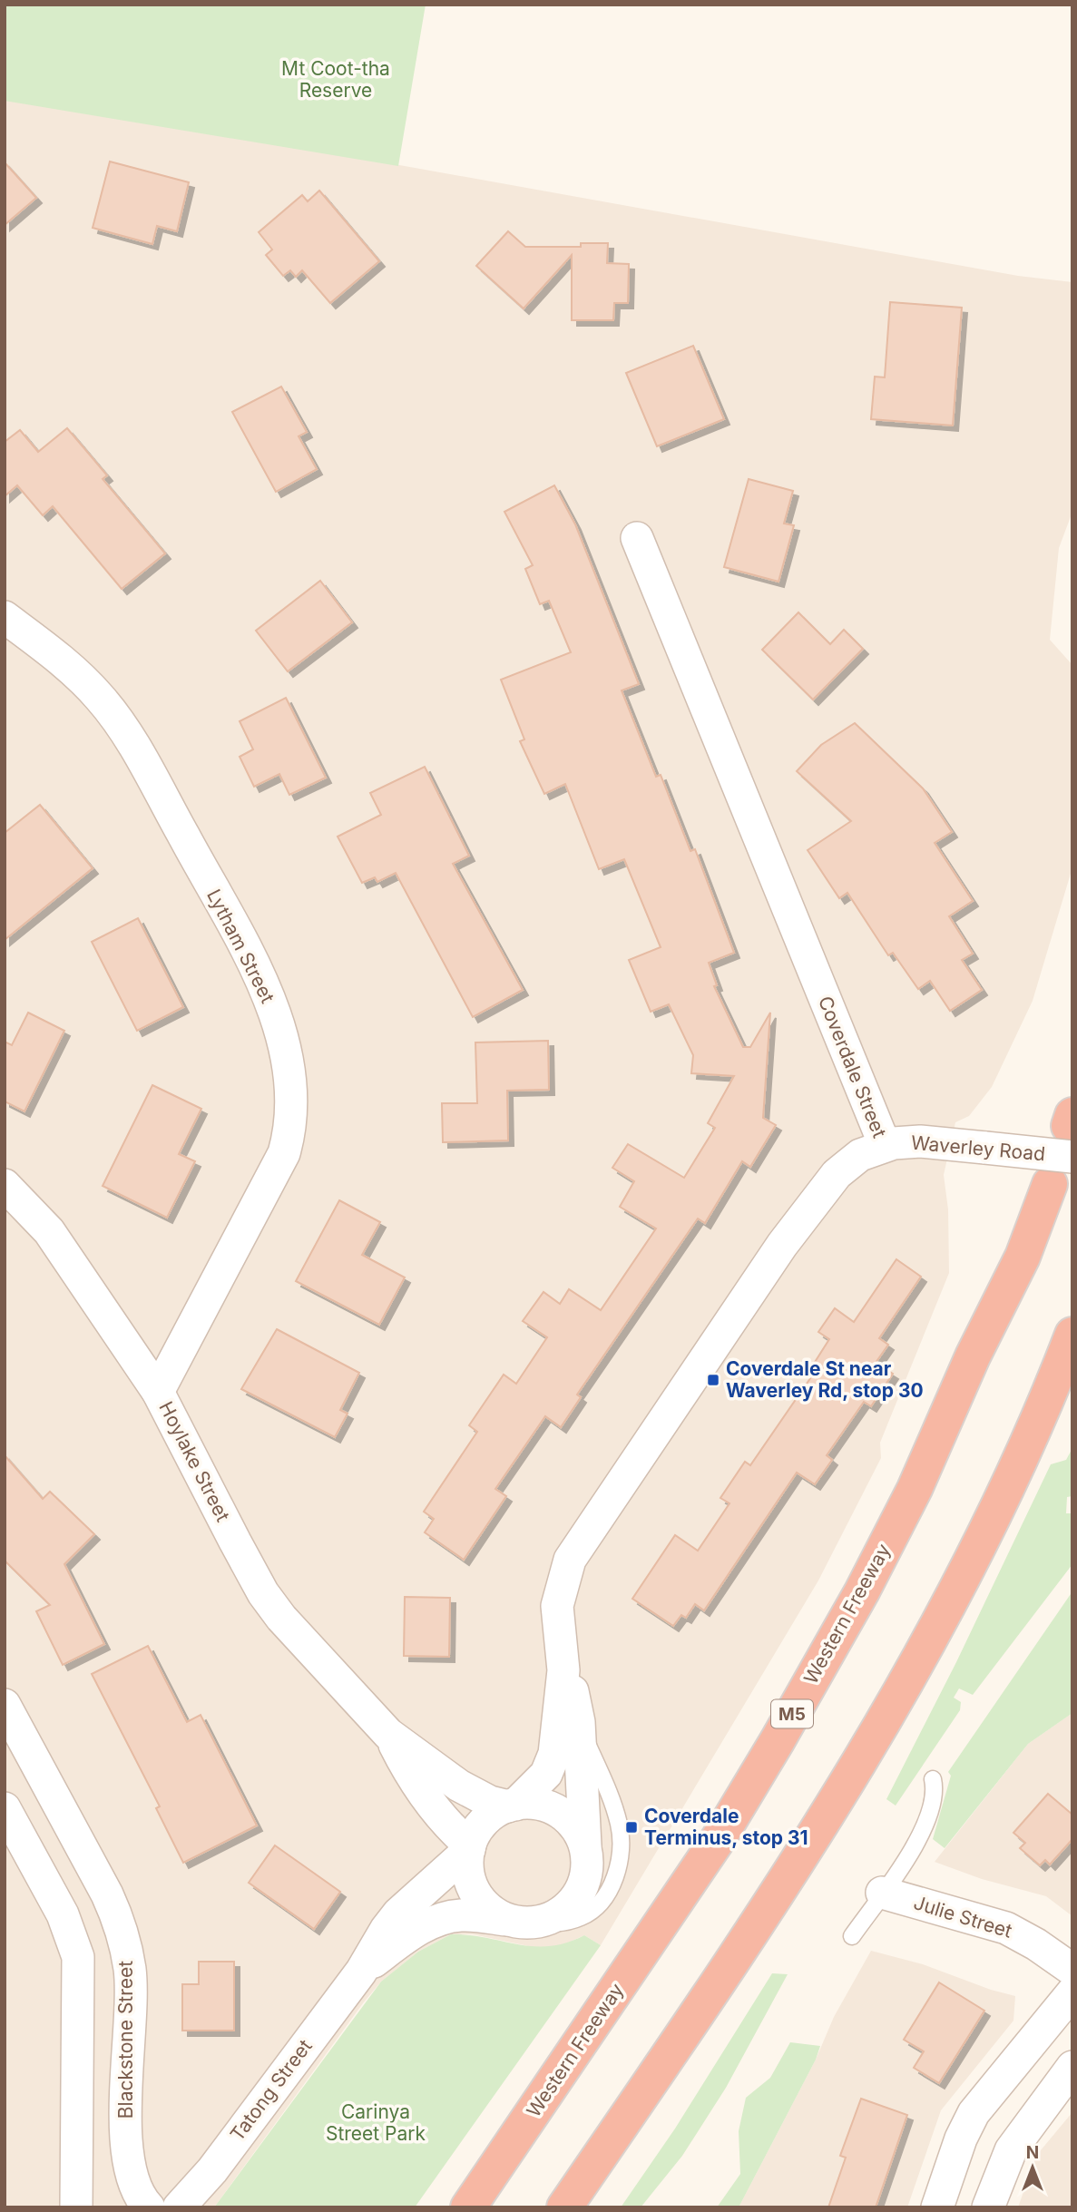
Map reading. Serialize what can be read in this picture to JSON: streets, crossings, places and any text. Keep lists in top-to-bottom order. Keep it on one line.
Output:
{"streets":{"highway":["Western Freeway","M5"],"street":["Lytham Street","Coverdale Street","Waverley Road","Hoylake Street","Julie Street","Blackstone Street","Tatong Street"]},"crossings":[["Lytham Street","Hoylake Street"],["Coverdale Street","Waverley Road"],["Coverdale Street","Hoylake Street"],["Coverdale Street","Tatong Street"],["Hoylake Street","Tatong Street"]],"parks":["Mt Coot-tha Reserve","Carinya Street Park"],"places":{"transit":["Coverdale St near Waverley Rd, stop 30","Coverdale Terminus, stop 31"]},"north":"top"}
